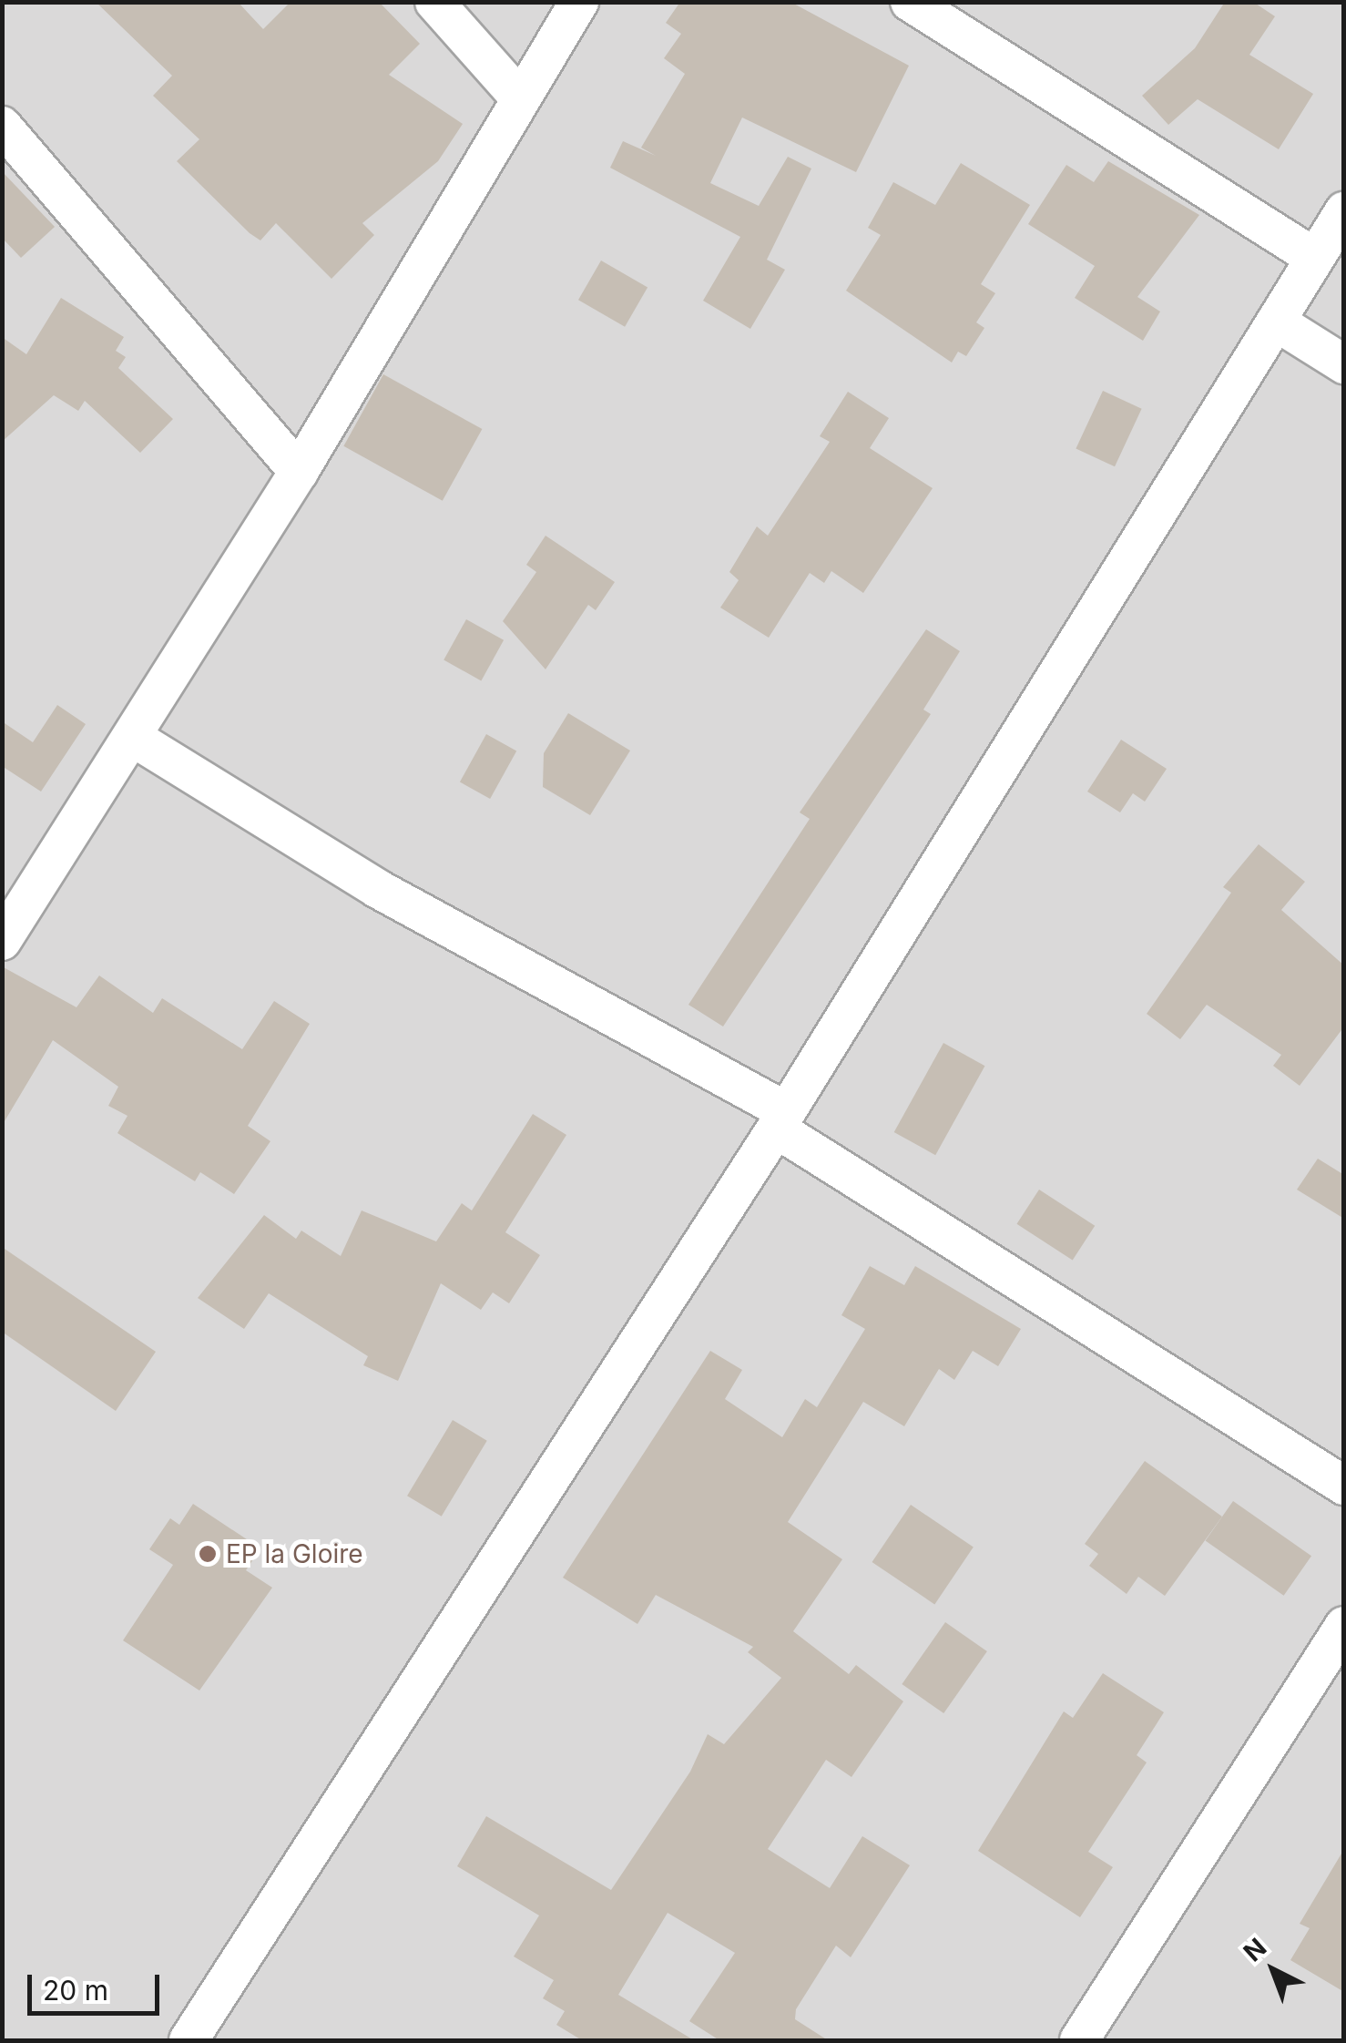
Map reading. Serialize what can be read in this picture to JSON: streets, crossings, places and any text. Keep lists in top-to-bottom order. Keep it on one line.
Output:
{"places":["EP la Gloire"],"scale_bar":"20 m","north":"top left"}
